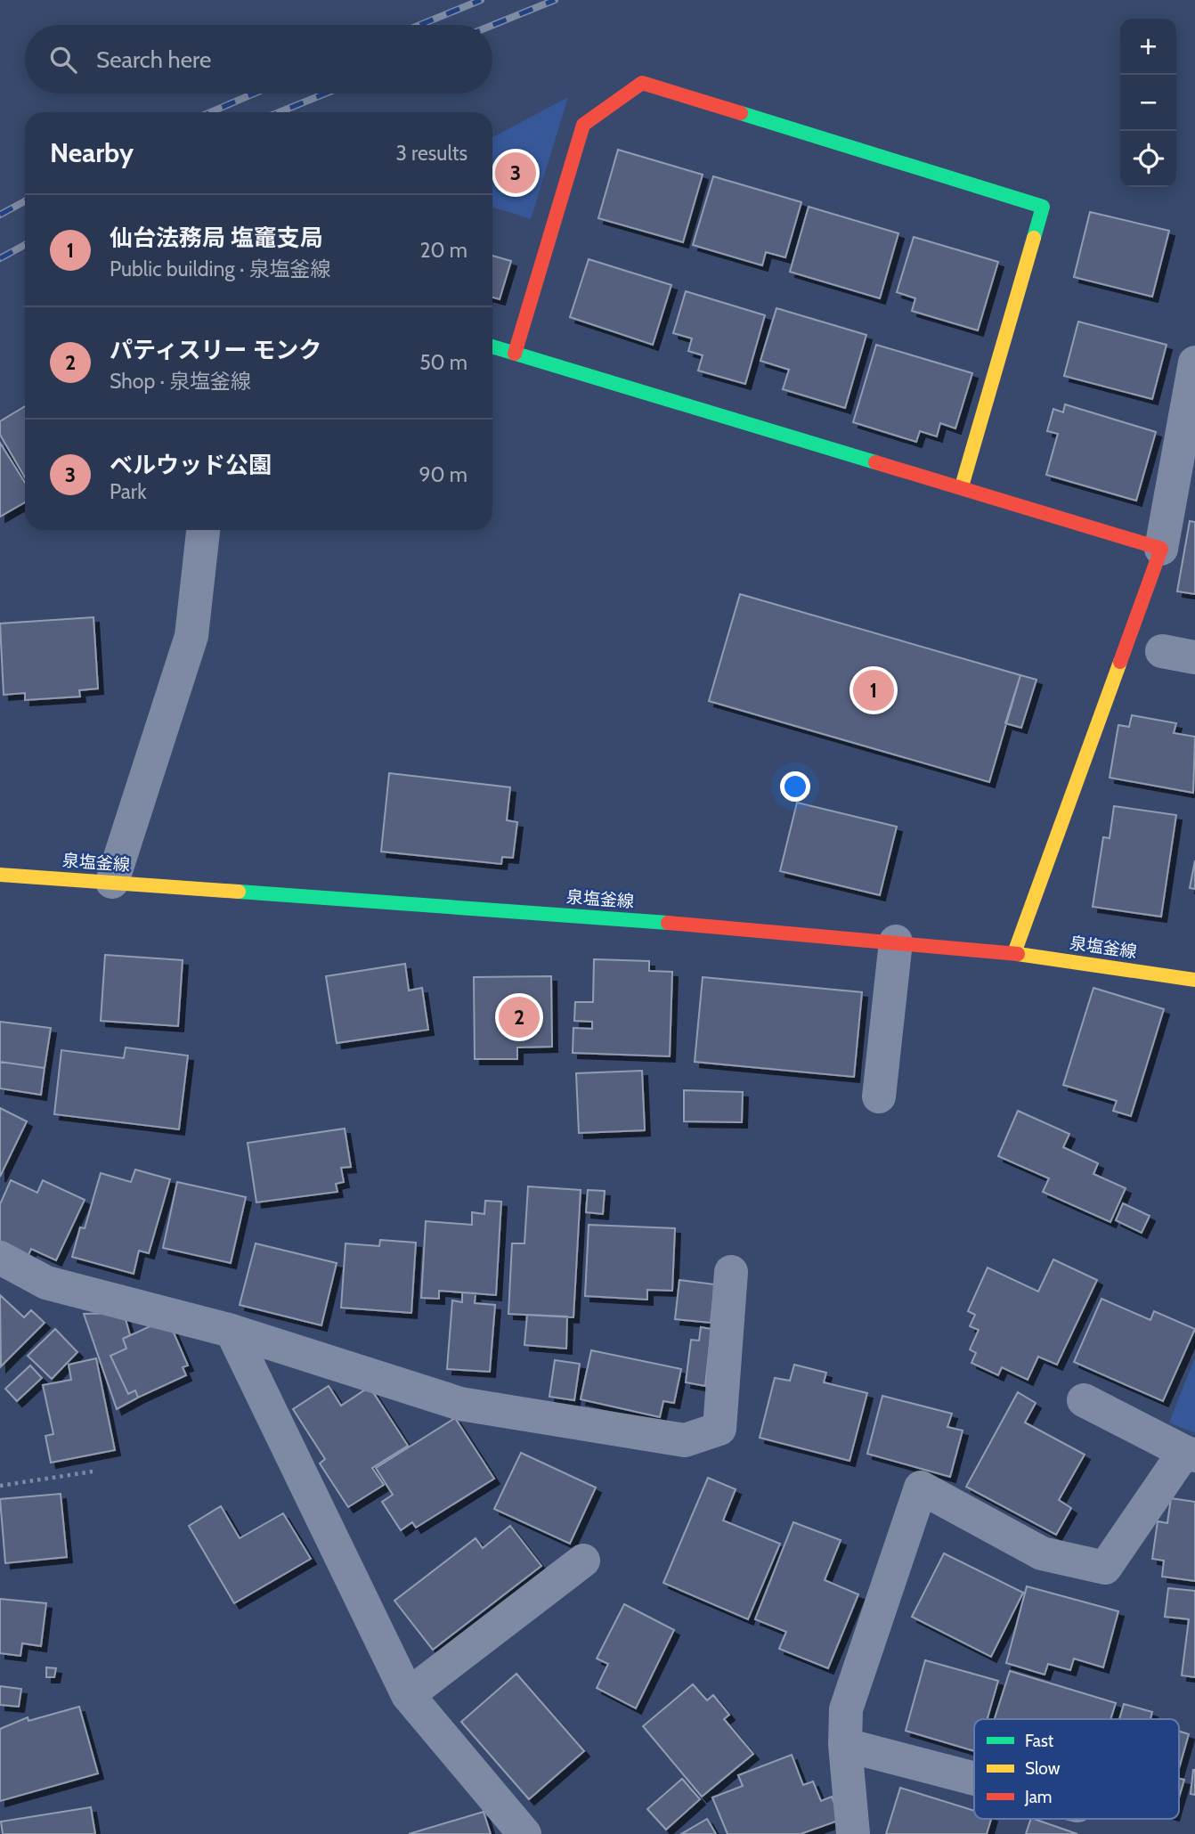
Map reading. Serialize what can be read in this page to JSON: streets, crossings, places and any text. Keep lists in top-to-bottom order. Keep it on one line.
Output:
{"streets":{"street":["泉塩釜線"]},"legend":["Fast","Slow","Jam"],"page":{"map_buttons":["+","−"],"search":"Search here","heading":["Nearby","3 results"],"pins":["3","1","2"],"list":[{"mark":"1","name":"仙台法務局 塩竈支局","note":"Public building · 泉塩釜線","value":"20 m"},{"mark":"2","name":"パティスリー モンク","note":"Shop · 泉塩釜線","value":"50 m"},{"mark":"3","name":"ベルウッド公園","note":"Park","value":"90 m"}]}}
